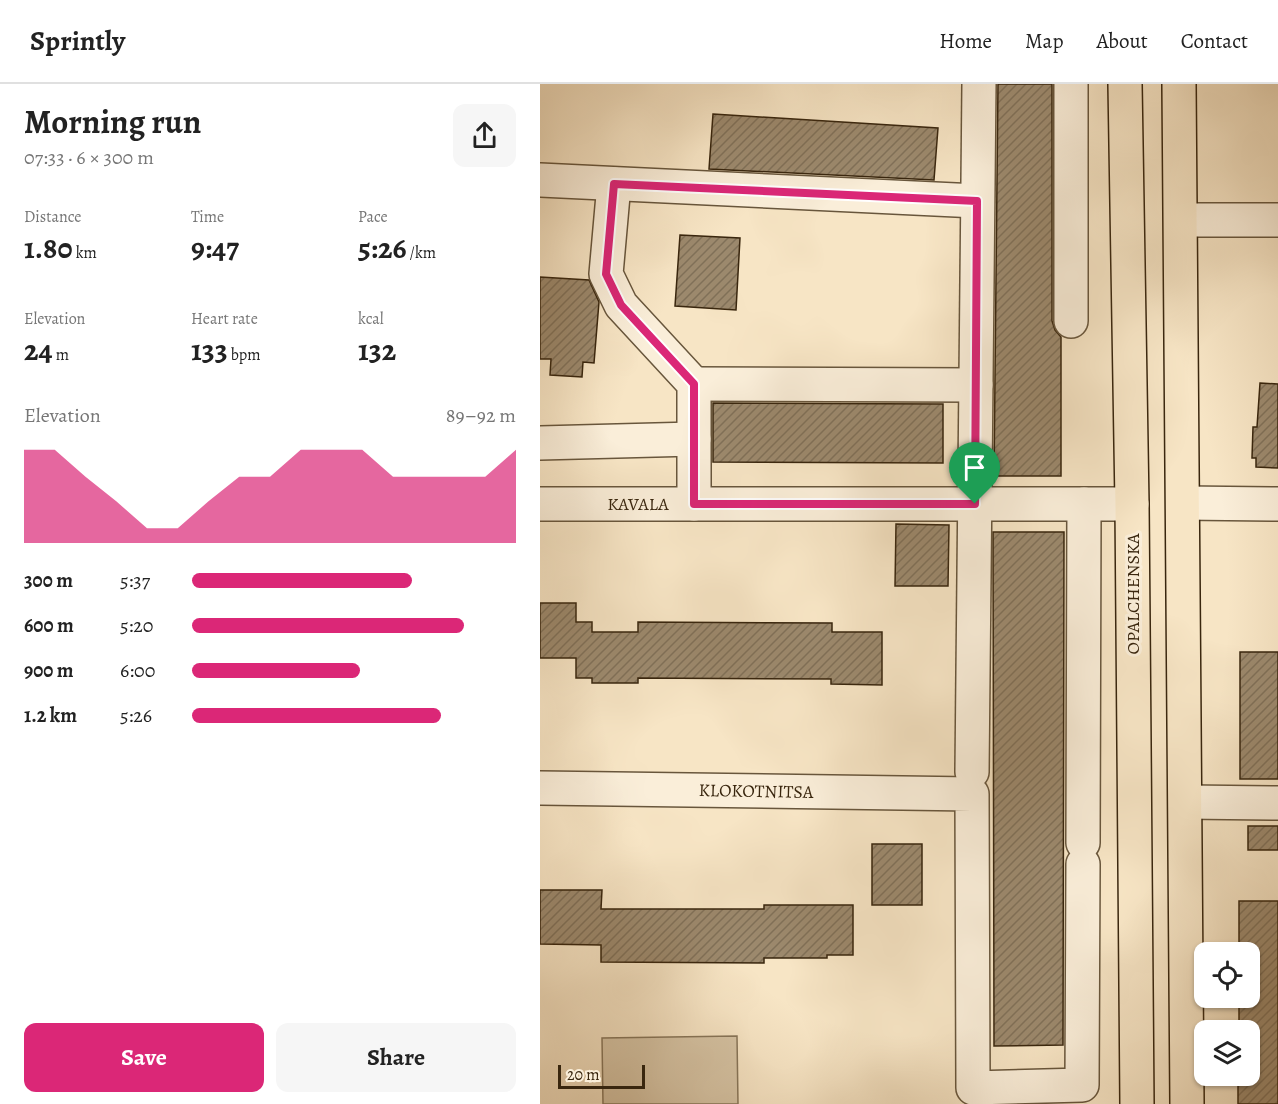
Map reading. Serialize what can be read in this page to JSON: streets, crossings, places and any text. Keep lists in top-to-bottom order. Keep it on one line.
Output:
{"streets":{"main road":["OPALCHENSKA"],"street":["KAVALA","KLOKOTNITSA"]},"crossings":[["KAVALA","OPALCHENSKA"]],"scale_bar":"20 m","page":{"header":"Sprintly","nav":["Home","Map","About","Contact"],"heading":["Morning run","07:33 · 6 × 300 m"],"stats":[["Distance","1.80 km"],["Time","9:47"],["Pace","5:26 /km"],["Elevation","24 m"],["Heart rate","133 bpm"],["kcal","132"]],"chart":["Elevation","89–92 m"],"list":[{"name":"300 m","note":"5:37"},{"name":"600 m","note":"5:20"},{"name":"900 m","note":"6:00"},{"name":"1.2 km","note":"5:26"}],"buttons":["Save","Share"],"scale":"20 m"}}
